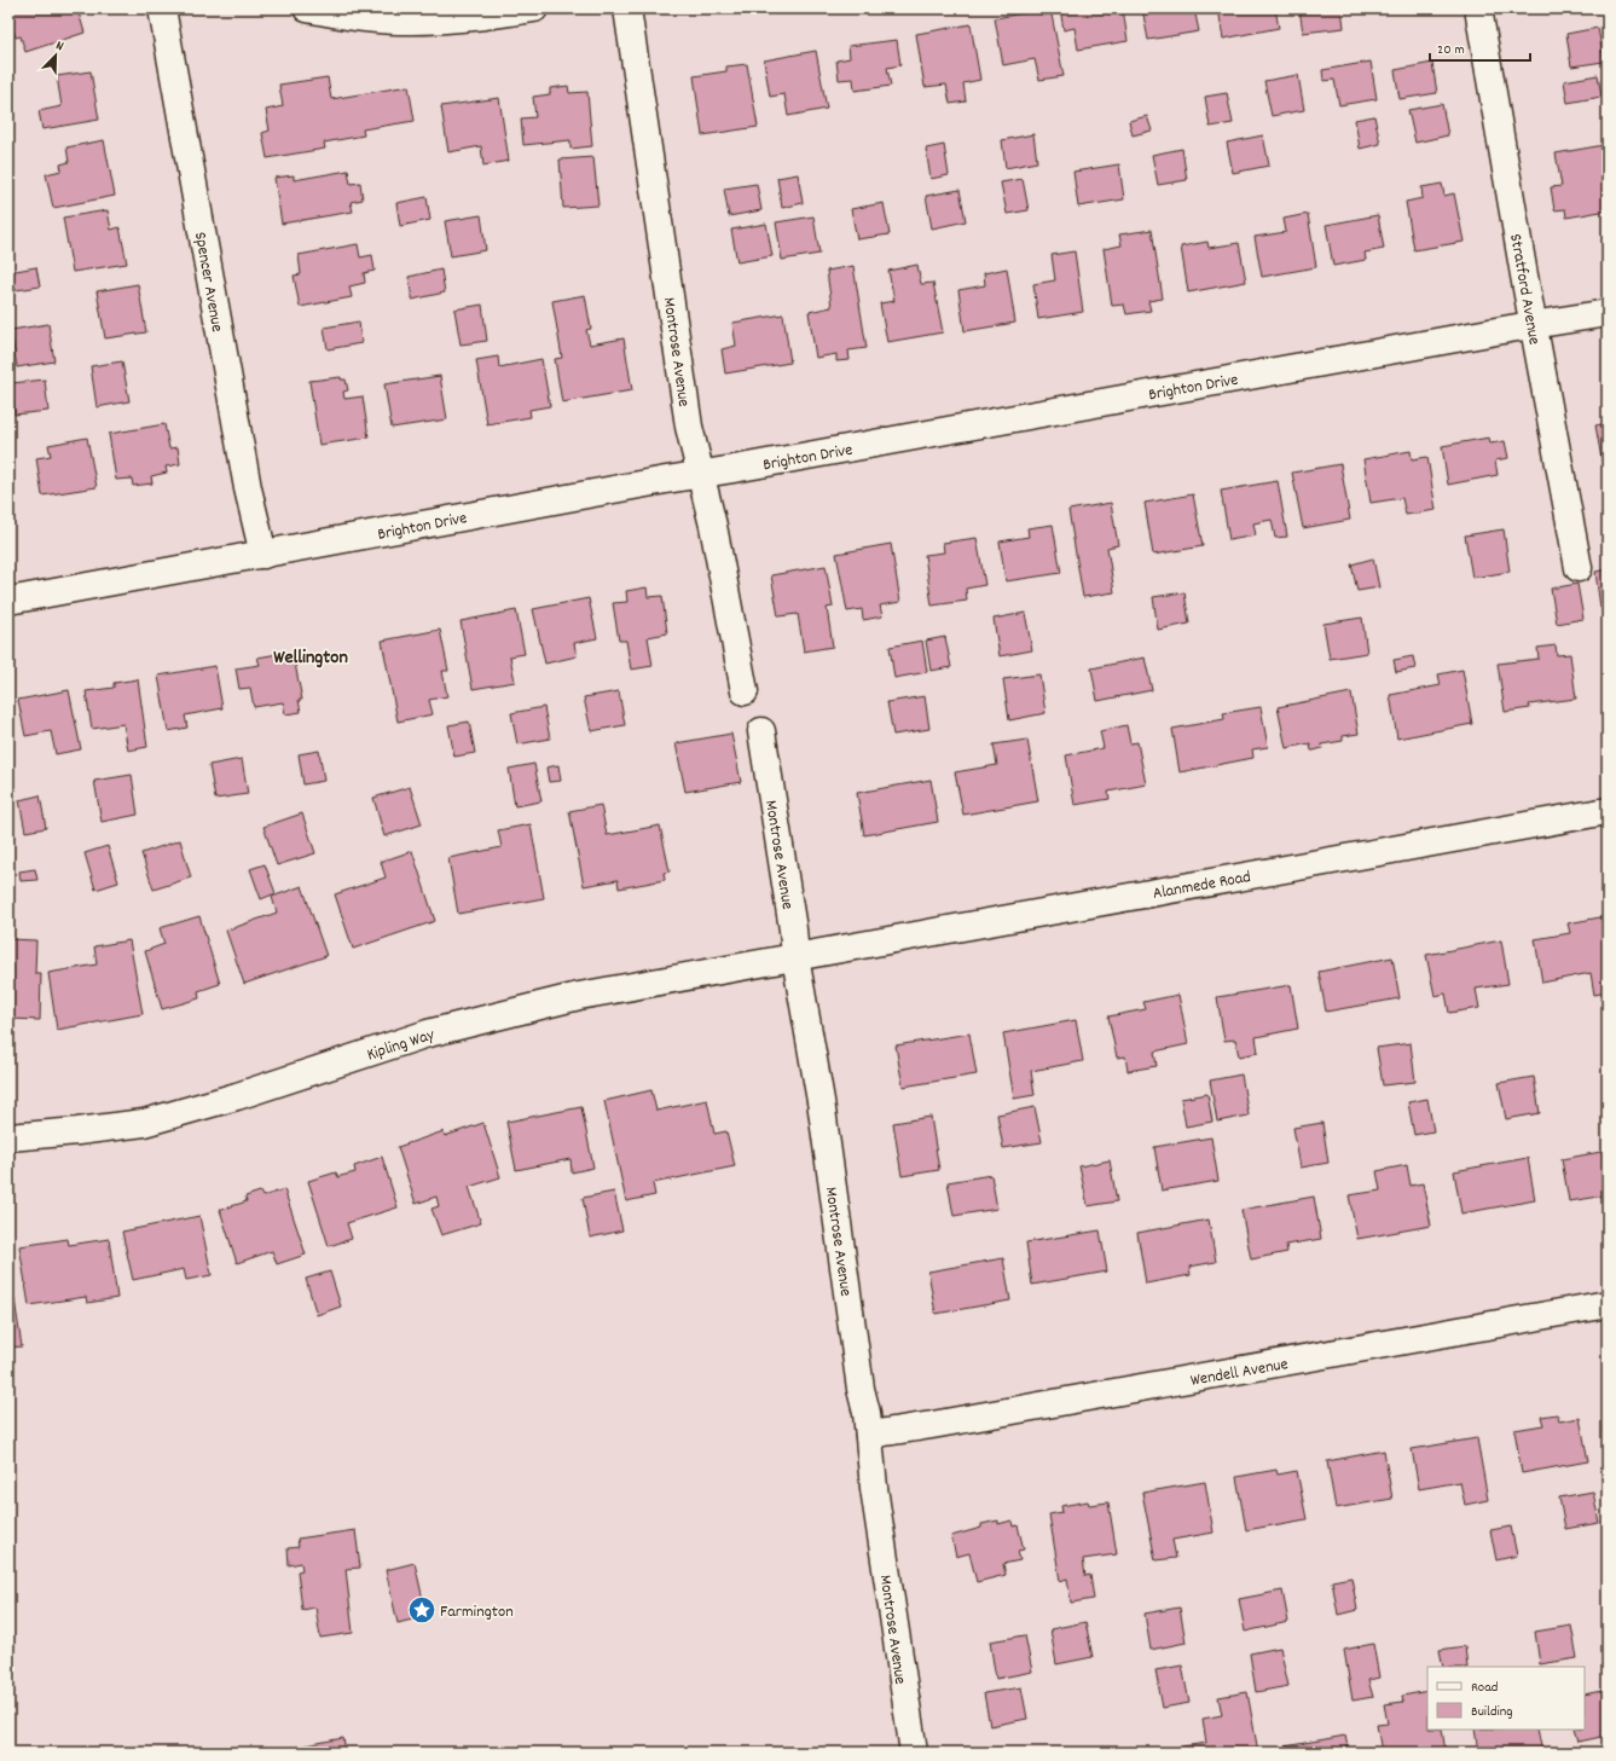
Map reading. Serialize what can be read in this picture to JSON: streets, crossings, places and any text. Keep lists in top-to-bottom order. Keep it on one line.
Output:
{"streets":{"street":["Spencer Avenue","Stratford Avenue","Montrose Avenue","Brighton Drive","Alanmede Road","Kipling Way","Wendell Avenue"]},"crossings":[["Spencer Avenue","Brighton Drive"],["Stratford Avenue","Brighton Drive"],["Montrose Avenue","Brighton Drive"],["Montrose Avenue","Alanmede Road"],["Montrose Avenue","Kipling Way"],["Montrose Avenue","Wendell Avenue"],["Alanmede Road","Kipling Way"]],"districts":["Wellington"],"places":{"place":["Farmington"]},"legend":["Road","Building"],"scale_bar":"20 m","north":"top right"}
